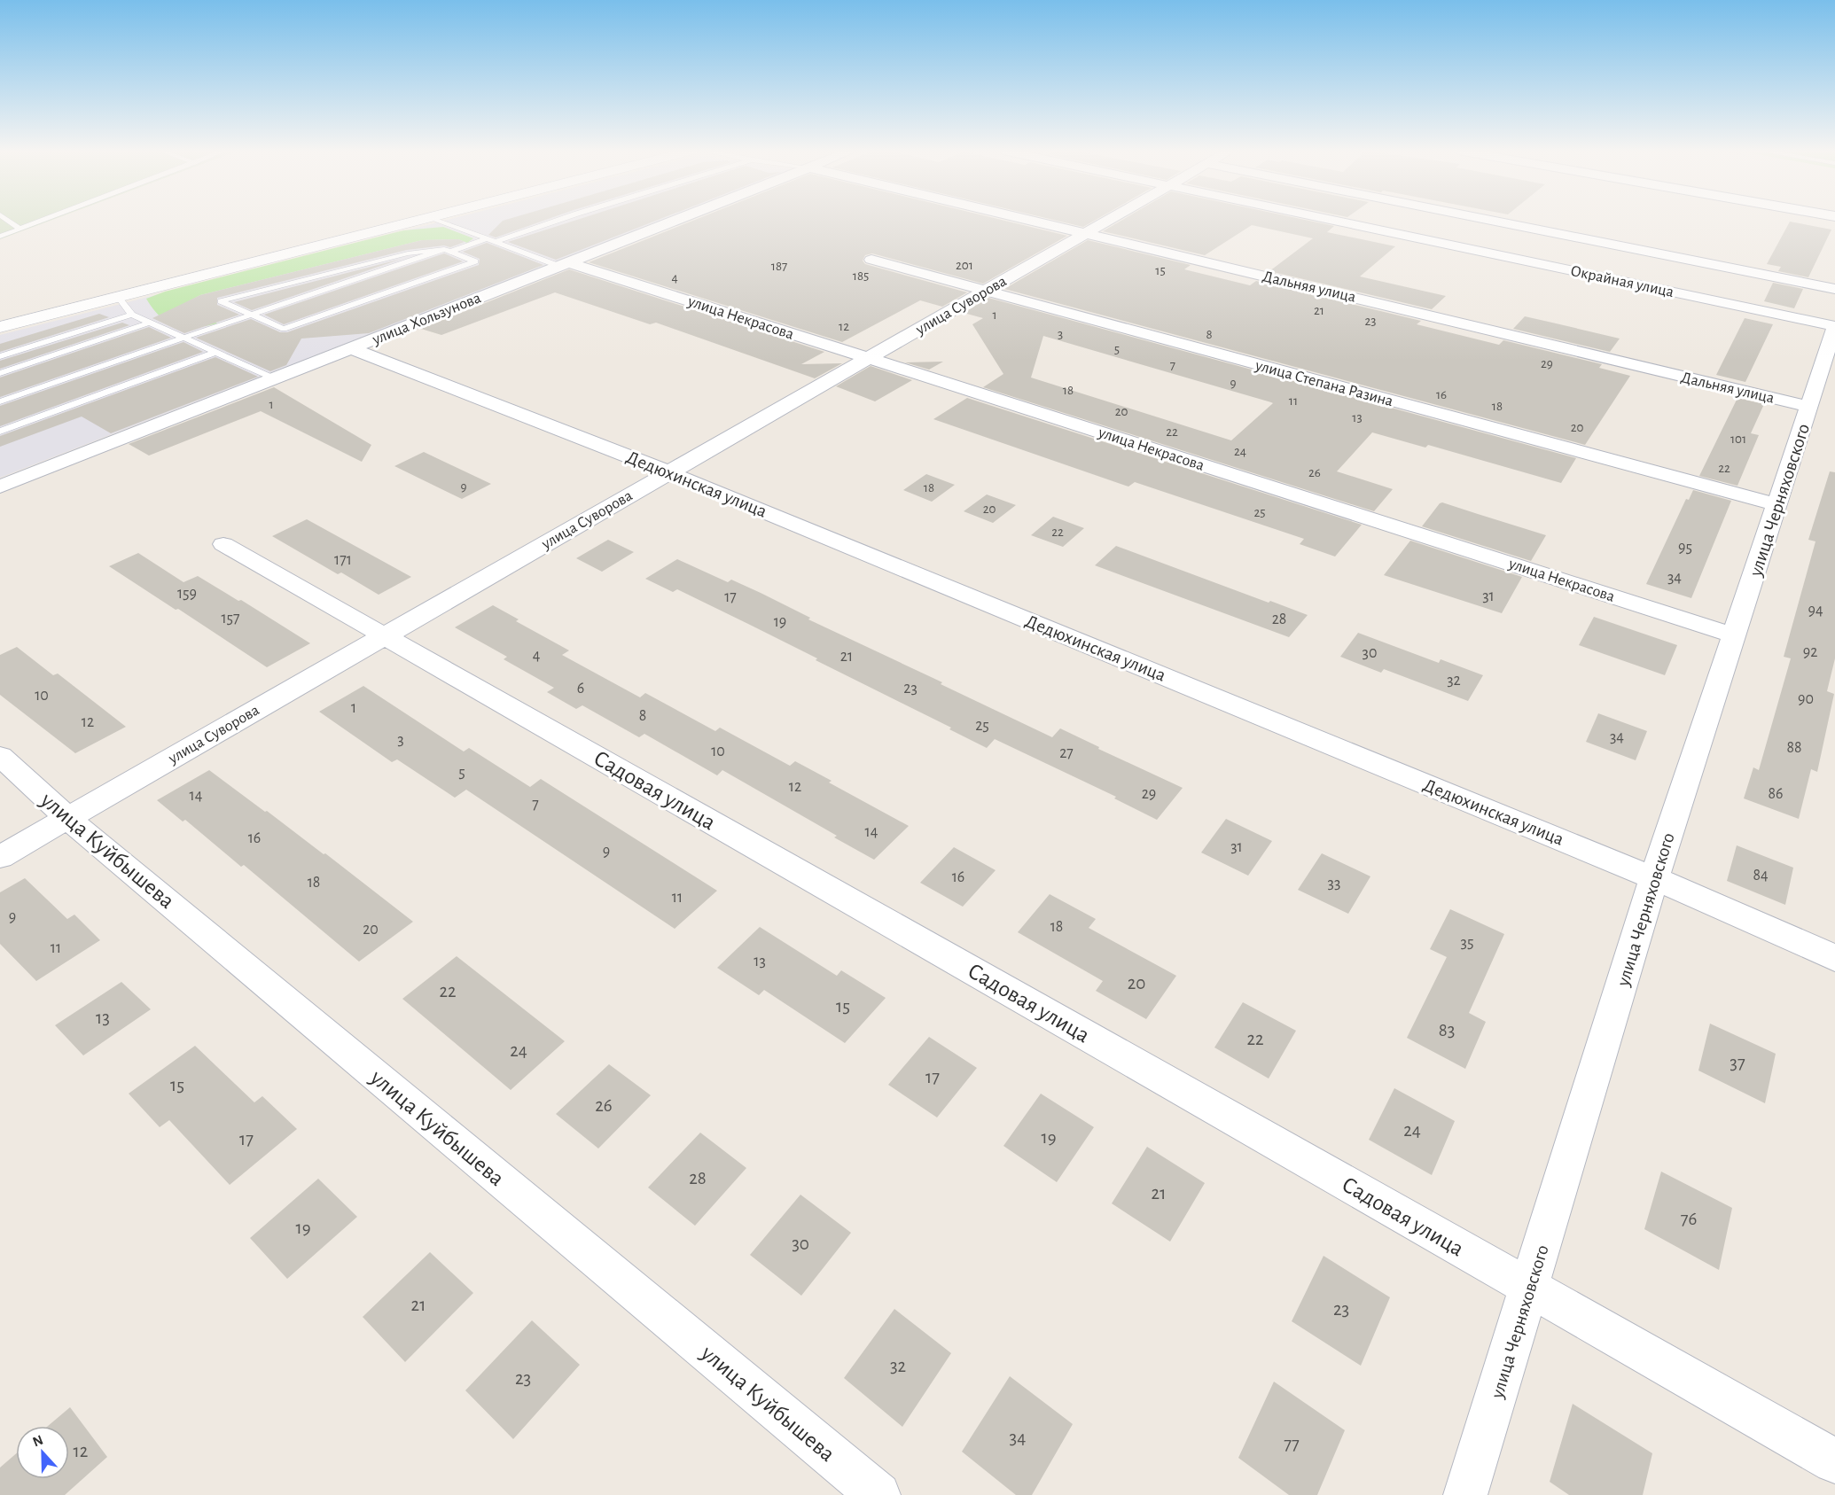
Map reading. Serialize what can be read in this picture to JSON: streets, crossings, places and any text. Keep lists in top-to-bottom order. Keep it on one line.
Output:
{"streets":{"street":["Окрайная улица","Дальняя улица","улица Суворова","улица Некрасова","улица Хользунова","улица Степана Разина","Дедюхинская улица","улица Черняховского","Садовая улица","улица Куйбышева"]},"crossings":[["Окрайная улица","улица Черняховского"],["Дальняя улица","улица Суворова"],["Дальняя улица","улица Черняховского"],["улица Суворова","улица Некрасова"],["улица Суворова","улица Степана Разина"],["улица Суворова","Дедюхинская улица"],["улица Суворова","Садовая улица"],["улица Суворова","улица Куйбышева"],["улица Некрасова","улица Хользунова"],["улица Некрасова","улица Черняховского"],["улица Хользунова","Дедюхинская улица"],["улица Степана Разина","улица Черняховского"],["Дедюхинская улица","улица Черняховского"],["улица Черняховского","Садовая улица"]],"house_numbers":["201","187","15","185","4","21","1","23","12","3","8","5","29","7","9","18","16","11","1","18","20","13","20","22","101","24","22","26","9","18","20","25","22","95","171","34","159","31","17","94","157","28","19","92","30","4","21","32","6","23","10","90","1","8","12","25","34","3","88","10","27","5","12","29","86","14","7","14","16","31","9","84","16","18","33","11","9","18","20","35","11","13","20","22","15","13","83","22","24","37","17","15","26","24","19","17","28","21","76","19","30","21","23","32","23","34","77","12"],"north":"top"}
